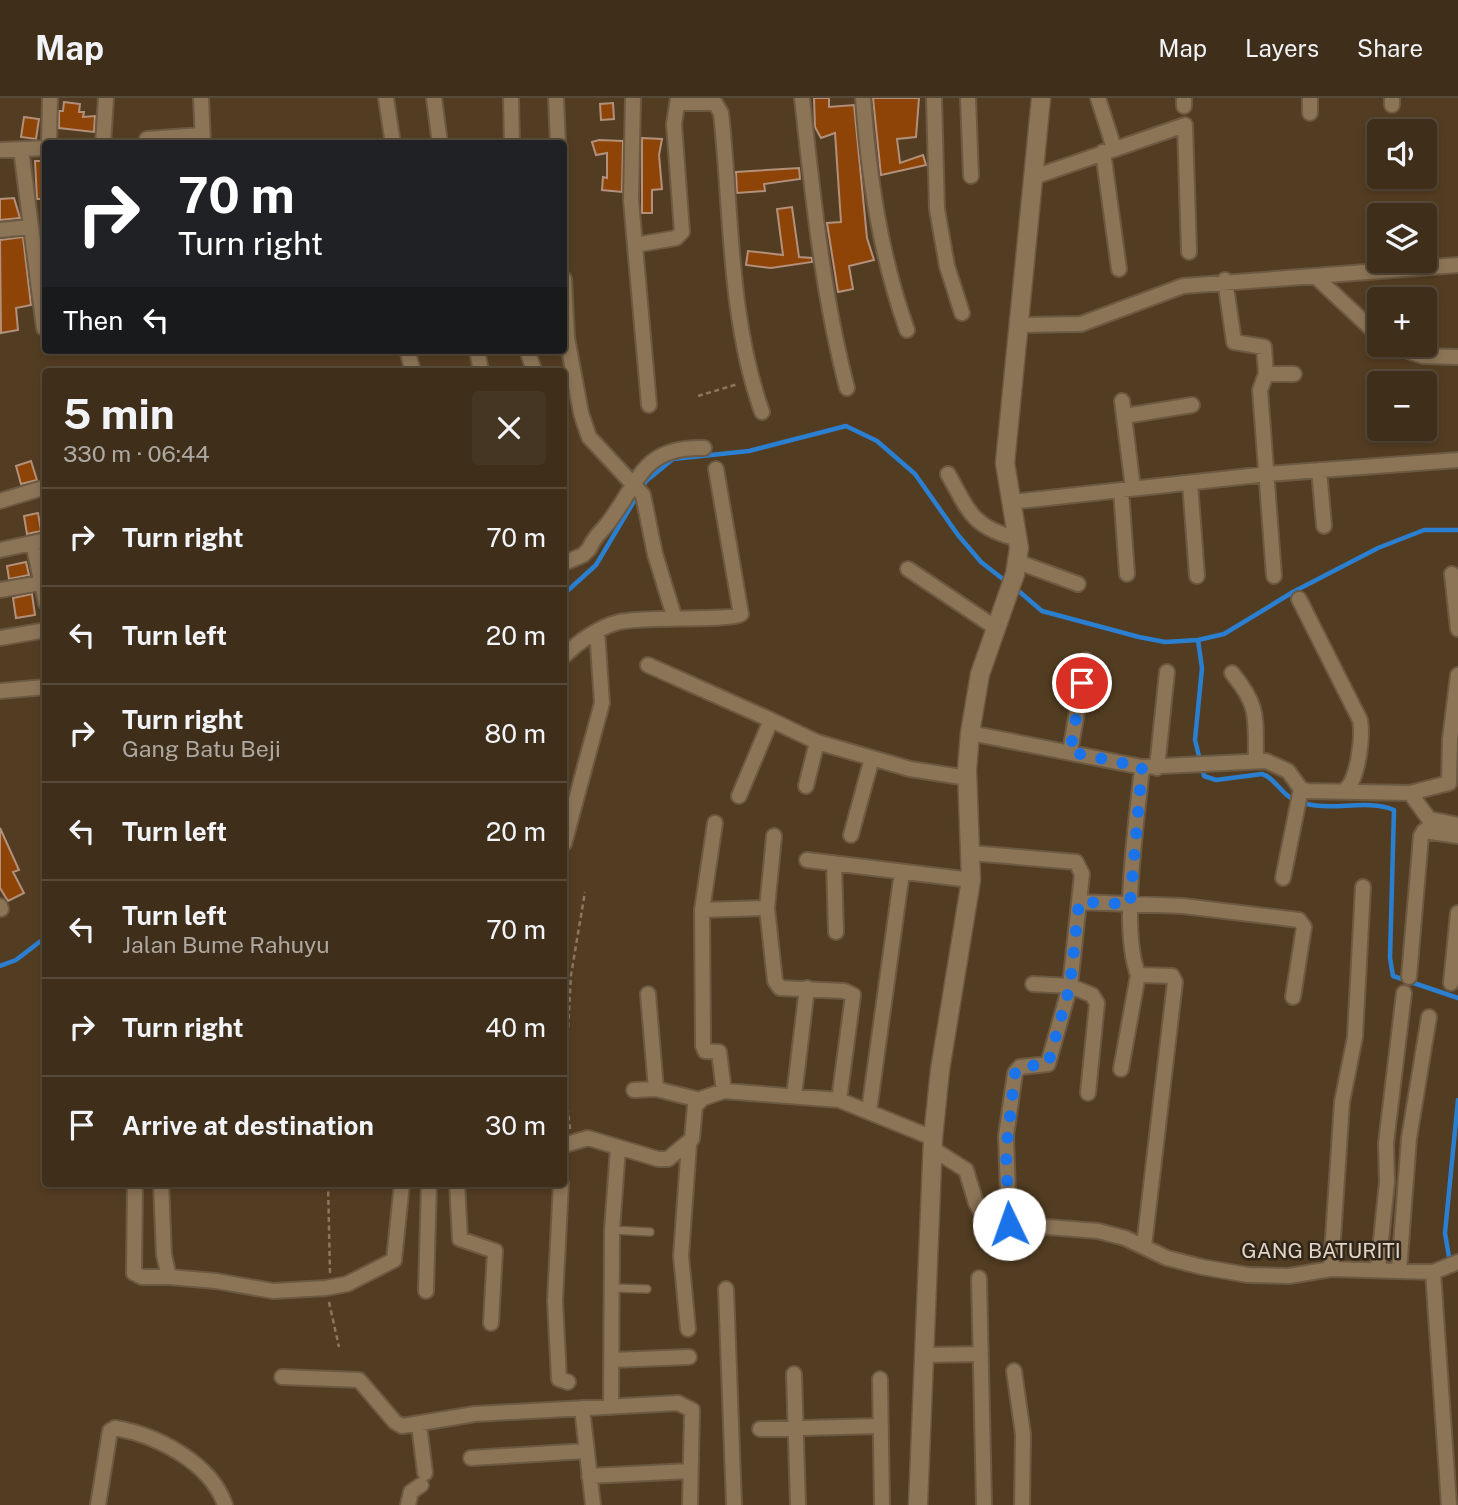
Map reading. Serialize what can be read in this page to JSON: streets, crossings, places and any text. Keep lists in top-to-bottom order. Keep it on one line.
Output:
{"streets":{"street":["GANG BATURITI"]},"page":{"header":"Map","nav":["Map","Layers","Share"],"map_buttons":["+","−"],"turn":["70 m","Turn right"],"then":"Then","heading":["5 min","330 m · 06:44"],"list":[{"name":"Turn right","value":"70 m"},{"name":"Turn left","value":"20 m"},{"name":"Turn right","note":"Gang Batu Beji","value":"80 m"},{"name":"Turn left","value":"20 m"},{"name":"Turn left","note":"Jalan Bume Rahuyu","value":"70 m"},{"name":"Turn right","value":"40 m"},{"name":"Arrive at destination","value":"30 m"}]}}
